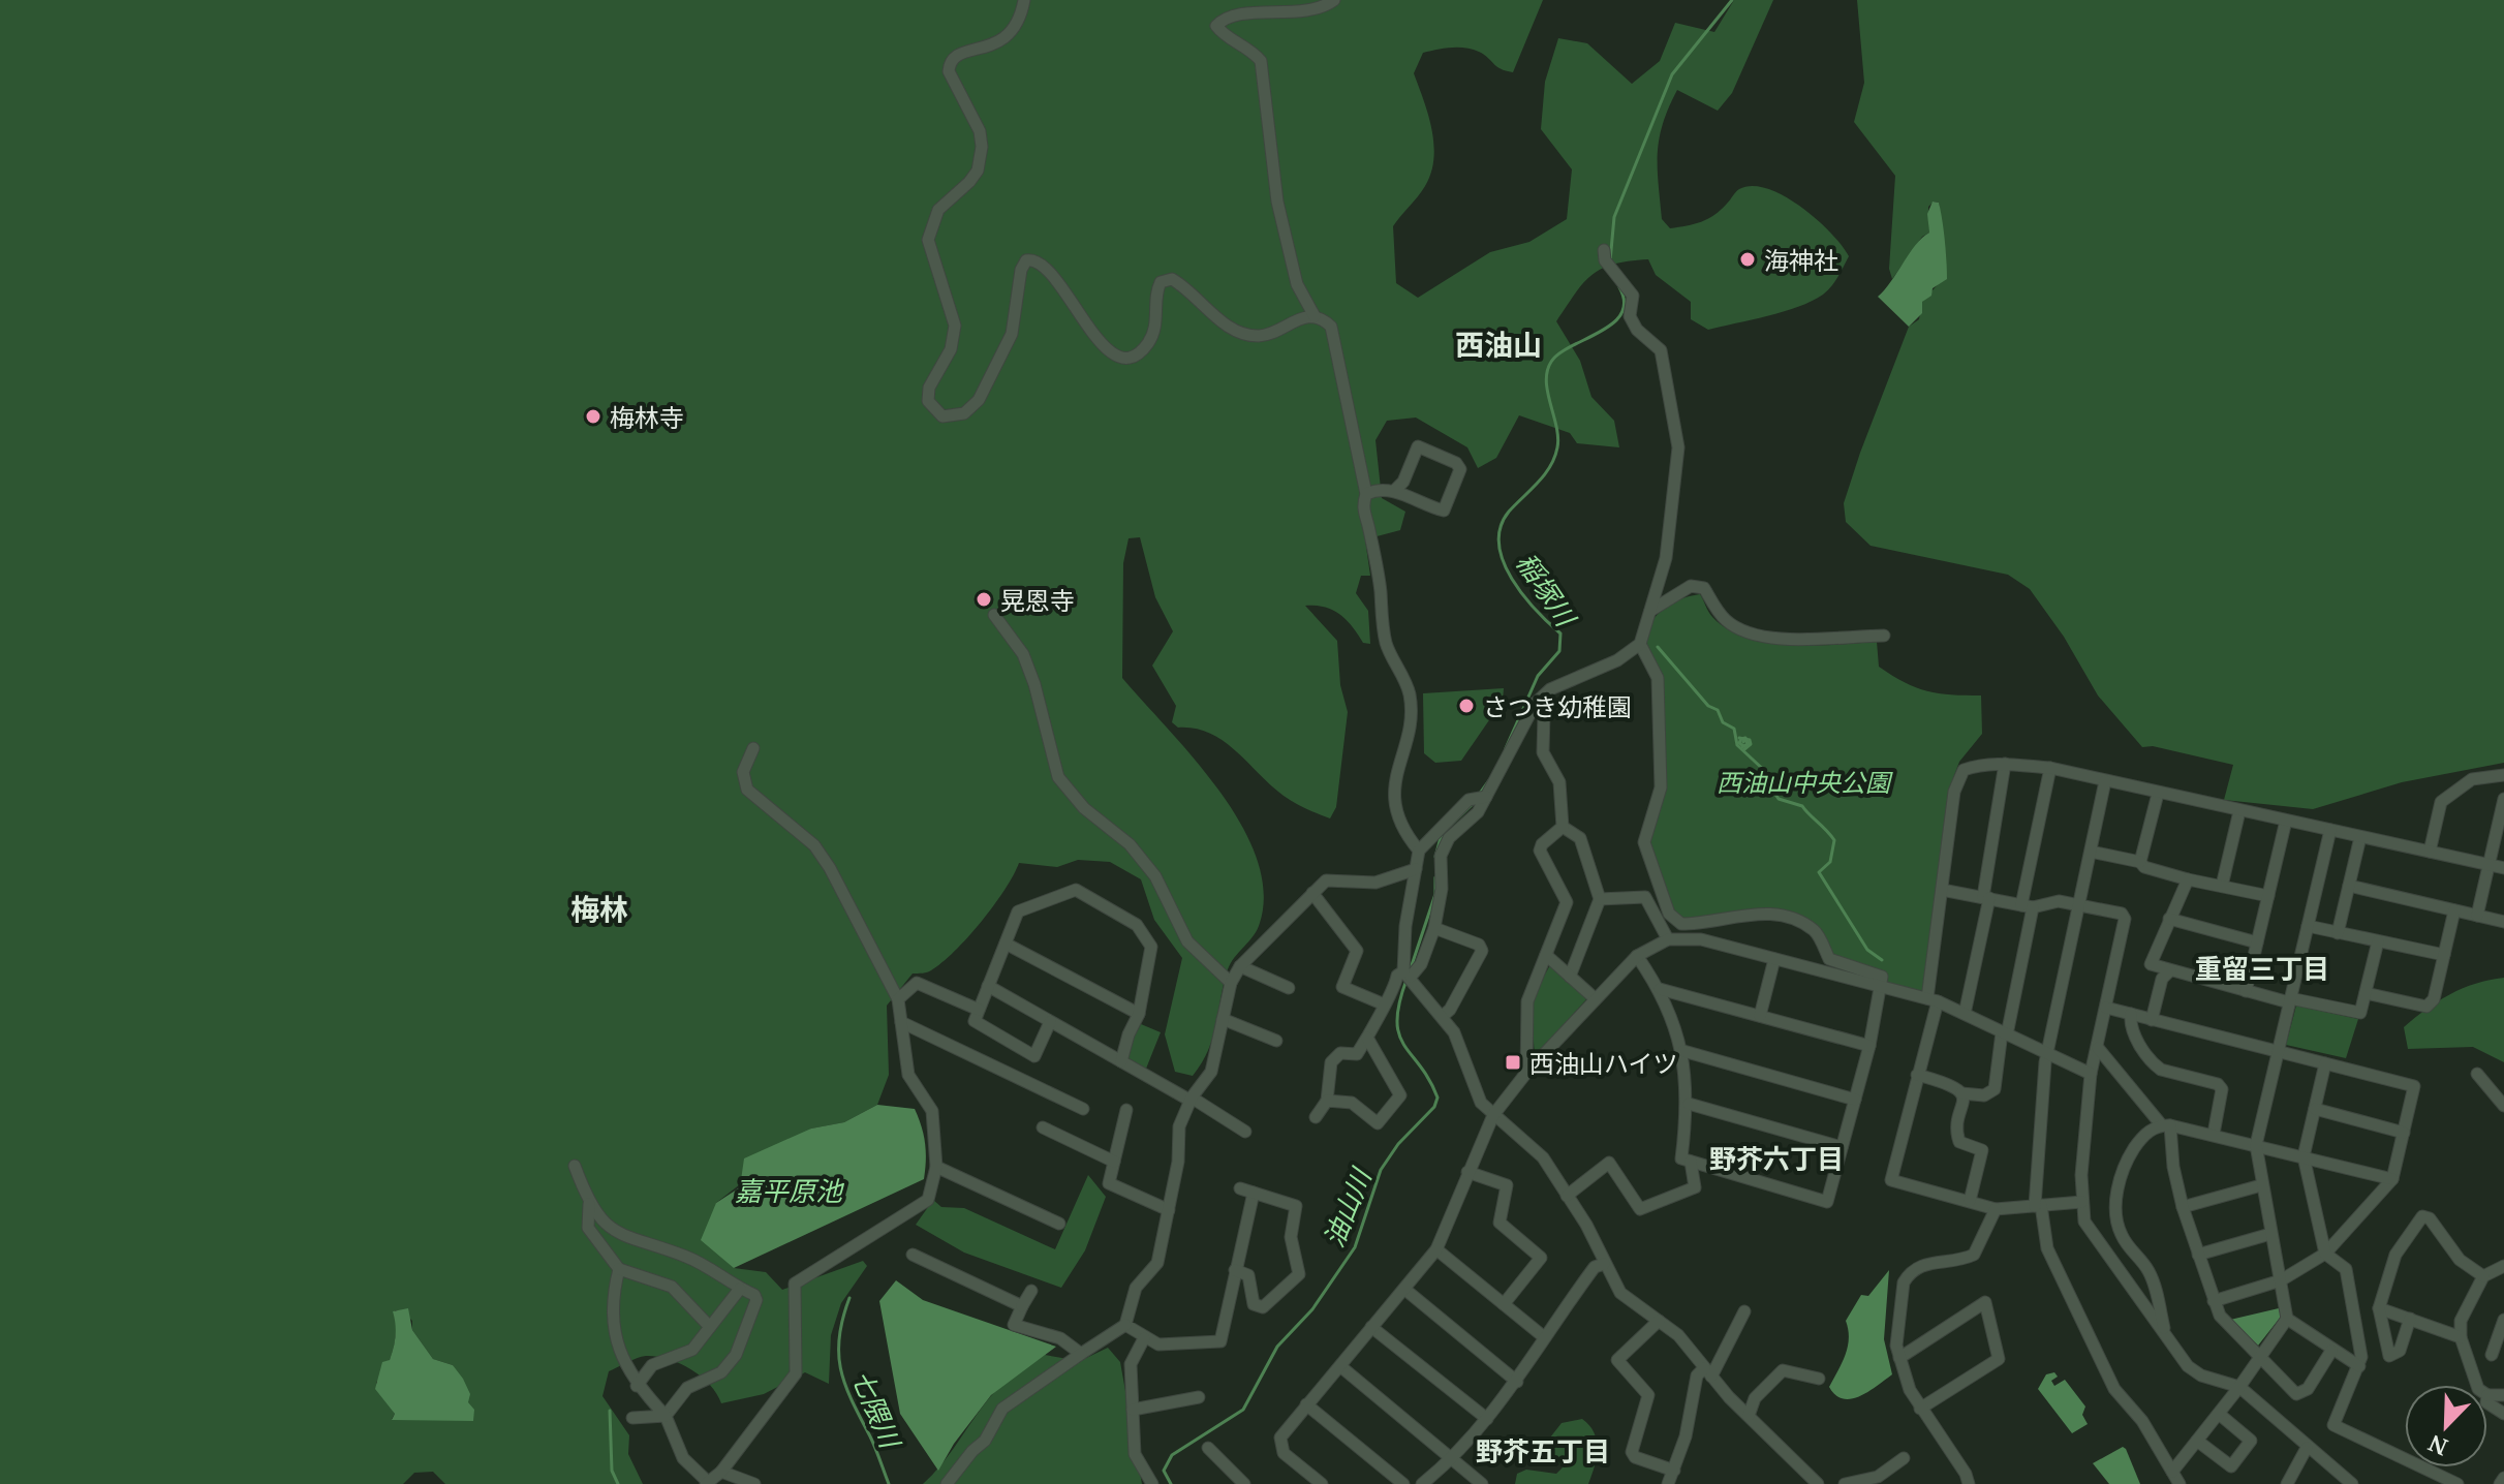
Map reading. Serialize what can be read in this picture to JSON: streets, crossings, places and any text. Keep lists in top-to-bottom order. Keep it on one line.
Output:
{"districts":["西油山","梅林","重留三丁目","野芥六丁目","野芥五丁目"],"water":["稲塚川","嘉平原池","油山川","七隈川"],"parks":["西油山中央公園"],"places":{"other":["海神社","梅林寺","晃恩寺","さつき幼稚園"],"transit":["西油山ハイツ"]},"north":"bottom left"}
